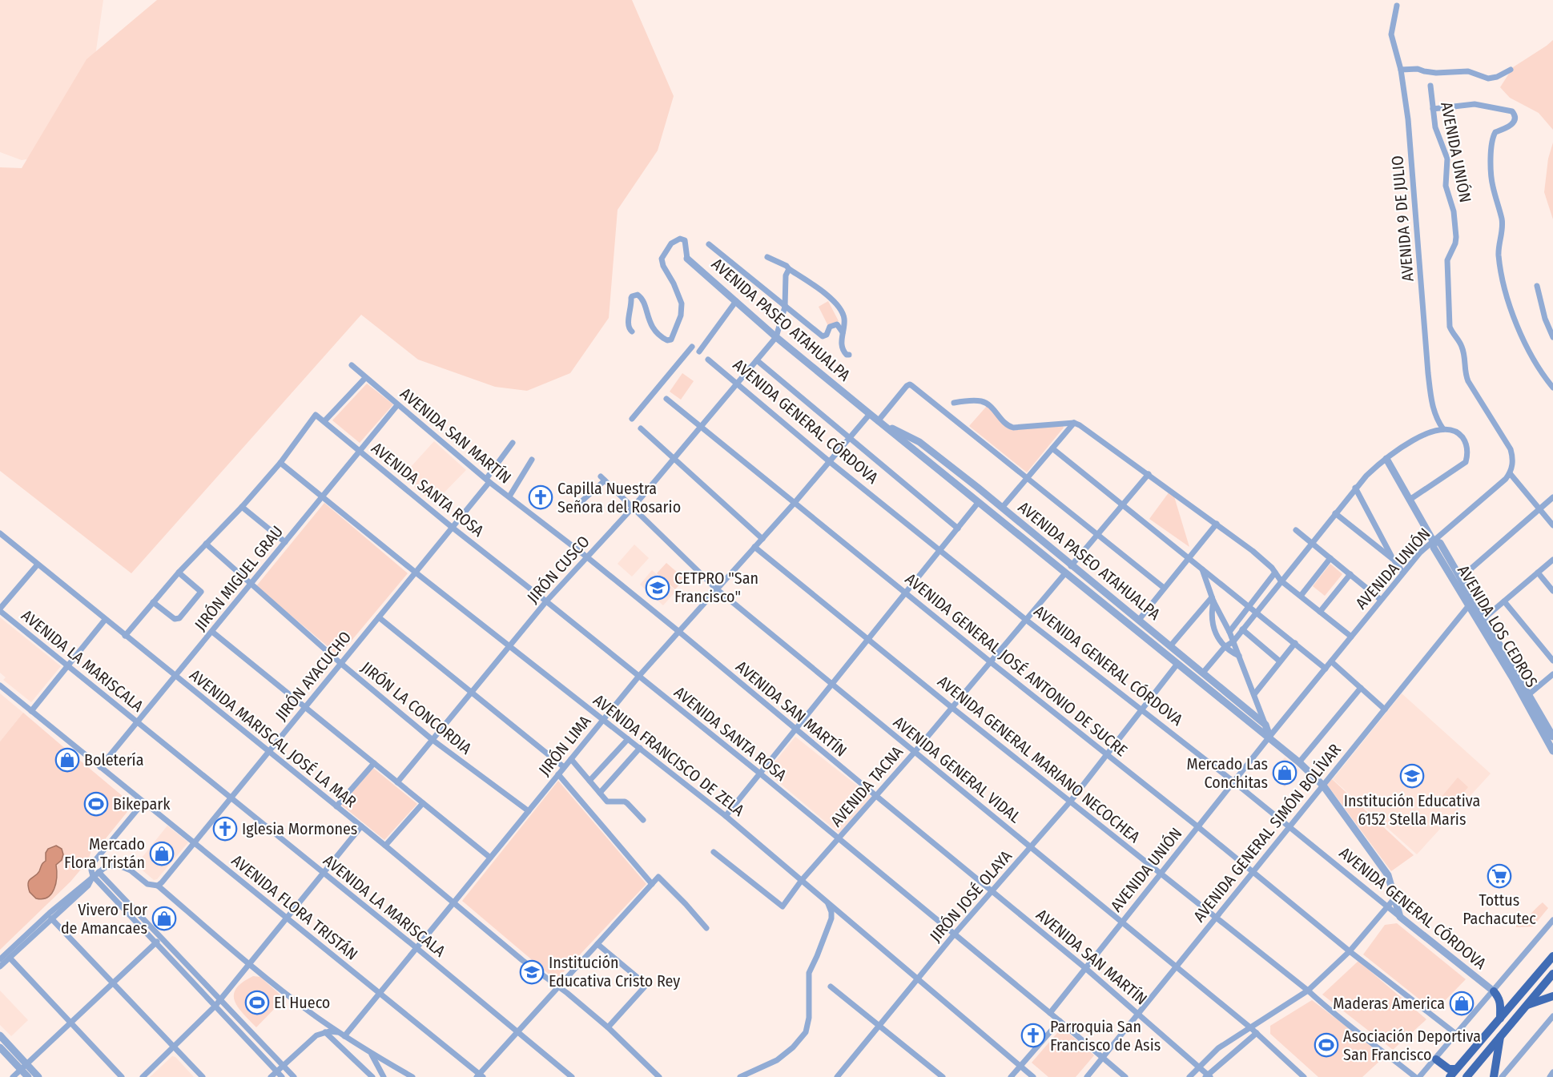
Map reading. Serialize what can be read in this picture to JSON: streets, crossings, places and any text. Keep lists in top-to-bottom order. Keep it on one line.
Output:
{"streets":{"street":["AVENIDA UNIÓN","AVENIDA 9 DE JULIO","AVENIDA PASEO ATAHUALPA","AVENIDA GENERAL CÓRDOVA","AVENIDA SAN MARTÍN","AVENIDA SANTA ROSA","JIRÓN CUSCO","JIRÓN MIGUEL GRAU","AVENIDA LOS CEDROS","AVENIDA LA MARISCALA","AVENIDA GENERAL JOSÉ ANTONIO DE SUCRE","JIRÓN AYACUCHO","JIRÓN LA CONCORDIA","AVENIDA MARISCAL JOSÉ LA MAR","JIRÓN LIMA","AVENIDA FRANCISCO DE ZELA","AVENIDA GENERAL MARIANO NECOCHEA","AVENIDA GENERAL VIDAL","AVENIDA TACNA","AVENIDA GENERAL SIMÓN BOLÍVAR","JIRÓN JOSÉ OLAYA","AVENIDA FLORA TRISTÁN"]},"crossings":[["AVENIDA UNIÓN","AVENIDA PASEO ATAHUALPA"],["AVENIDA UNIÓN","AVENIDA GENERAL CÓRDOVA"],["AVENIDA UNIÓN","AVENIDA SAN MARTÍN"],["AVENIDA UNIÓN","AVENIDA SANTA ROSA"],["AVENIDA UNIÓN","AVENIDA LOS CEDROS"],["AVENIDA UNIÓN","AVENIDA GENERAL JOSÉ ANTONIO DE SUCRE"],["AVENIDA UNIÓN","AVENIDA GENERAL MARIANO NECOCHEA"],["AVENIDA UNIÓN","AVENIDA GENERAL VIDAL"],["AVENIDA PASEO ATAHUALPA","AVENIDA GENERAL CÓRDOVA"],["AVENIDA PASEO ATAHUALPA","JIRÓN CUSCO"],["AVENIDA PASEO ATAHUALPA","JIRÓN LIMA"],["AVENIDA PASEO ATAHUALPA","AVENIDA TACNA"],["AVENIDA PASEO ATAHUALPA","AVENIDA GENERAL SIMÓN BOLÍVAR"],["AVENIDA PASEO ATAHUALPA","JIRÓN JOSÉ OLAYA"],["AVENIDA GENERAL CÓRDOVA","JIRÓN CUSCO"],["AVENIDA GENERAL CÓRDOVA","JIRÓN LIMA"],["AVENIDA GENERAL CÓRDOVA","AVENIDA TACNA"],["AVENIDA GENERAL CÓRDOVA","AVENIDA GENERAL SIMÓN BOLÍVAR"],["AVENIDA GENERAL CÓRDOVA","JIRÓN JOSÉ OLAYA"],["AVENIDA SAN MARTÍN","JIRÓN CUSCO"],["AVENIDA SAN MARTÍN","JIRÓN MIGUEL GRAU"],["AVENIDA SAN MARTÍN","JIRÓN AYACUCHO"],["AVENIDA SAN MARTÍN","JIRÓN LIMA"],["AVENIDA SAN MARTÍN","AVENIDA TACNA"],["AVENIDA SAN MARTÍN","AVENIDA GENERAL SIMÓN BOLÍVAR"],["AVENIDA SAN MARTÍN","JIRÓN JOSÉ OLAYA"],["AVENIDA SANTA ROSA","JIRÓN CUSCO"],["AVENIDA SANTA ROSA","JIRÓN MIGUEL GRAU"],["AVENIDA SANTA ROSA","JIRÓN AYACUCHO"],["AVENIDA SANTA ROSA","JIRÓN LIMA"],["AVENIDA SANTA ROSA","AVENIDA FRANCISCO DE ZELA"],["AVENIDA SANTA ROSA","AVENIDA TACNA"],["AVENIDA SANTA ROSA","AVENIDA GENERAL SIMÓN BOLÍVAR"],["AVENIDA SANTA ROSA","JIRÓN JOSÉ OLAYA"],["JIRÓN CUSCO","AVENIDA GENERAL JOSÉ ANTONIO DE SUCRE"],["JIRÓN CUSCO","JIRÓN LA CONCORDIA"],["JIRÓN CUSCO","AVENIDA FRANCISCO DE ZELA"],["JIRÓN CUSCO","AVENIDA GENERAL VIDAL"],["JIRÓN MIGUEL GRAU","AVENIDA LA MARISCALA"],["JIRÓN MIGUEL GRAU","JIRÓN LA CONCORDIA"],["JIRÓN MIGUEL GRAU","AVENIDA MARISCAL JOSÉ LA MAR"],["JIRÓN MIGUEL GRAU","AVENIDA FRANCISCO DE ZELA"],["JIRÓN MIGUEL GRAU","AVENIDA FLORA TRISTÁN"],["AVENIDA LOS CEDROS","AVENIDA GENERAL SIMÓN BOLÍVAR"],["AVENIDA LA MARISCALA","JIRÓN AYACUCHO"],["AVENIDA LA MARISCALA","JIRÓN LIMA"],["AVENIDA GENERAL JOSÉ ANTONIO DE SUCRE","JIRÓN LIMA"],["AVENIDA GENERAL JOSÉ ANTONIO DE SUCRE","AVENIDA TACNA"],["AVENIDA GENERAL JOSÉ ANTONIO DE SUCRE","AVENIDA GENERAL SIMÓN BOLÍVAR"],["AVENIDA GENERAL JOSÉ ANTONIO DE SUCRE","JIRÓN JOSÉ OLAYA"],["JIRÓN AYACUCHO","JIRÓN LA CONCORDIA"],["JIRÓN AYACUCHO","AVENIDA MARISCAL JOSÉ LA MAR"],["JIRÓN AYACUCHO","AVENIDA FRANCISCO DE ZELA"],["JIRÓN AYACUCHO","AVENIDA FLORA TRISTÁN"],["JIRÓN LA CONCORDIA","JIRÓN LIMA"],["AVENIDA MARISCAL JOSÉ LA MAR","JIRÓN LIMA"],["JIRÓN LIMA","AVENIDA FRANCISCO DE ZELA"],["JIRÓN LIMA","AVENIDA GENERAL MARIANO NECOCHEA"],["JIRÓN LIMA","AVENIDA GENERAL VIDAL"],["JIRÓN LIMA","AVENIDA FLORA TRISTÁN"],["AVENIDA FRANCISCO DE ZELA","AVENIDA TACNA"],["AVENIDA FRANCISCO DE ZELA","JIRÓN JOSÉ OLAYA"],["AVENIDA GENERAL MARIANO NECOCHEA","AVENIDA TACNA"],["AVENIDA GENERAL MARIANO NECOCHEA","AVENIDA GENERAL SIMÓN BOLÍVAR"],["AVENIDA GENERAL MARIANO NECOCHEA","JIRÓN JOSÉ OLAYA"],["AVENIDA GENERAL VIDAL","AVENIDA TACNA"],["AVENIDA GENERAL VIDAL","AVENIDA GENERAL SIMÓN BOLÍVAR"],["AVENIDA GENERAL VIDAL","JIRÓN JOSÉ OLAYA"]],"places":{"church":["Capilla Nuestra Señora del Rosario","Iglesia Mormones","Parroquia San Francisco de Asis"],"school or university":["CETPRO \"San Francisco\"","Institución Educativa 6152 Stella Maris","Institución Educativa Cristo Rey"],"shop":["Boletería","Mercado Las Conchitas","Mercado Flora Tristán","Vivero Flor de Amancaes","Maderas America"],"sports":["Bikepark","El Hueco","Asociación Deportiva San Francisco"],"supermarket":["Tottus Pachacutec"]}}
